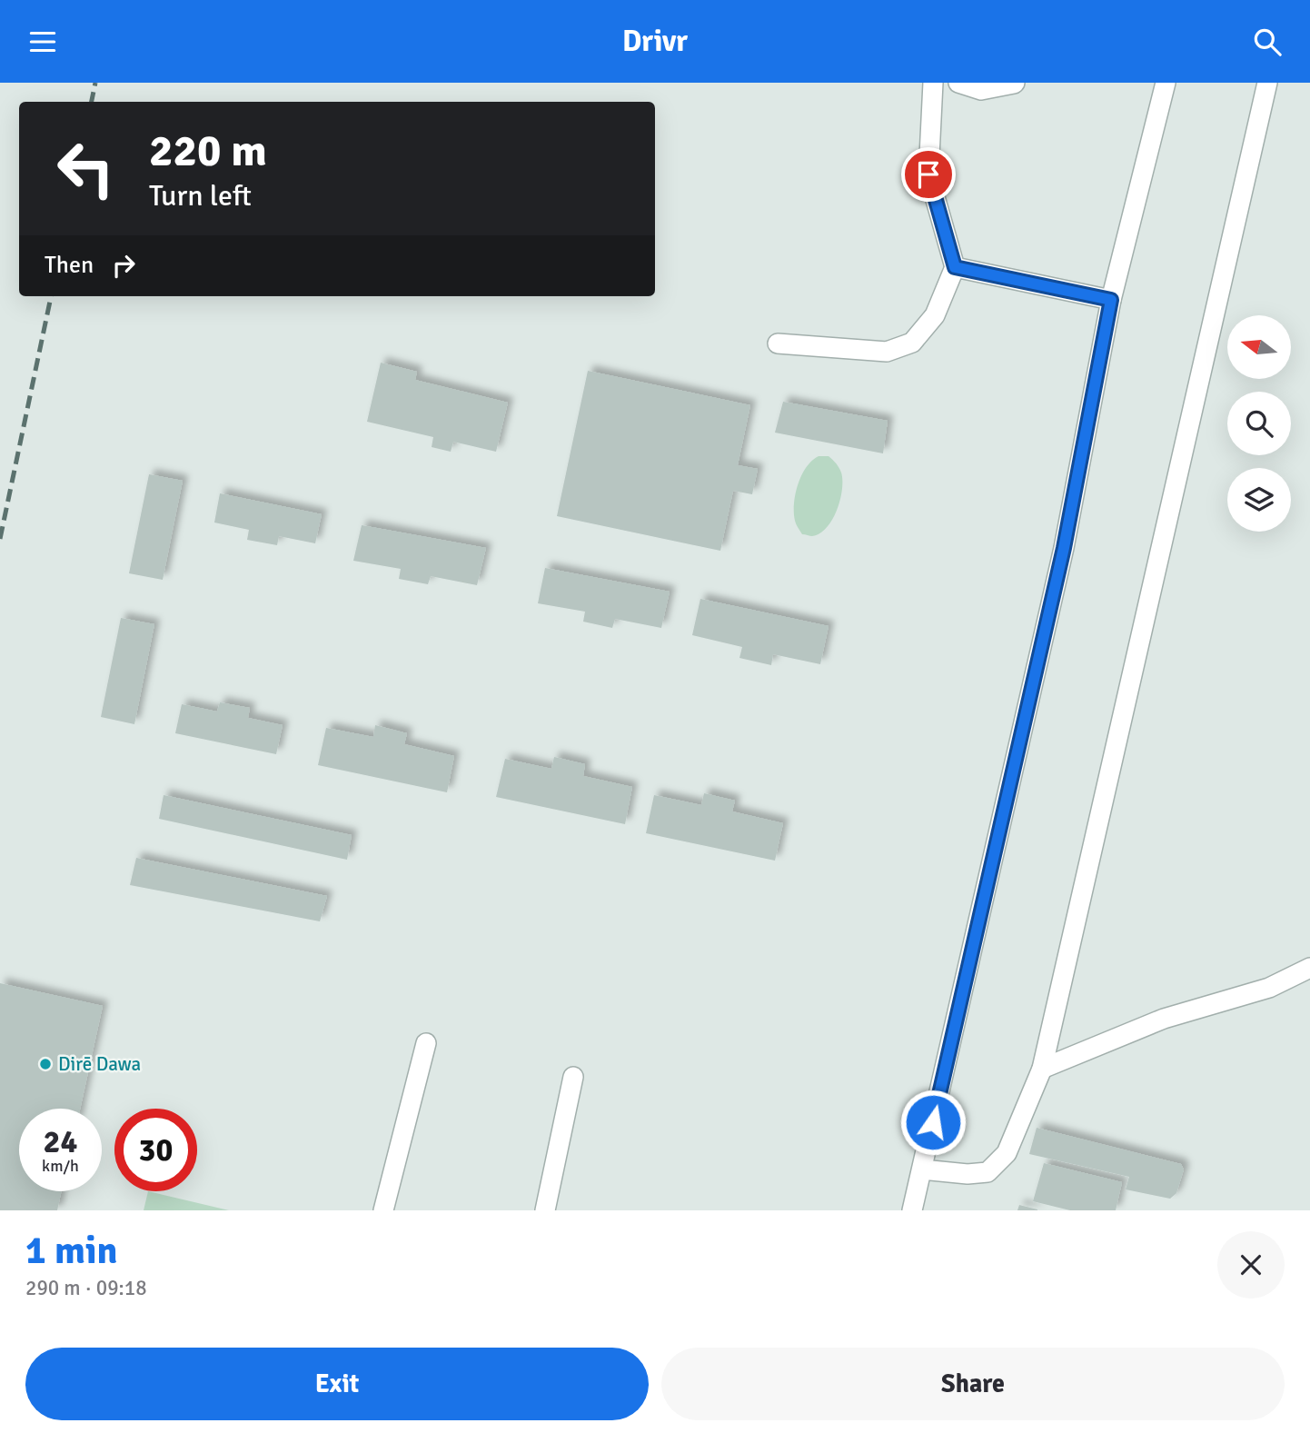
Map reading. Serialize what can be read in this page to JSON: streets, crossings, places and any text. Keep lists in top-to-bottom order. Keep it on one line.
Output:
{"places":["Dirē Dawa"],"north":"left","page":{"header":"Drivr","turn":["220 m","Turn left"],"then":"Then","speed":"24 km/h","limit":"30","heading":["1 min","290 m · 09:18"],"buttons":["Exit","Share"]}}
